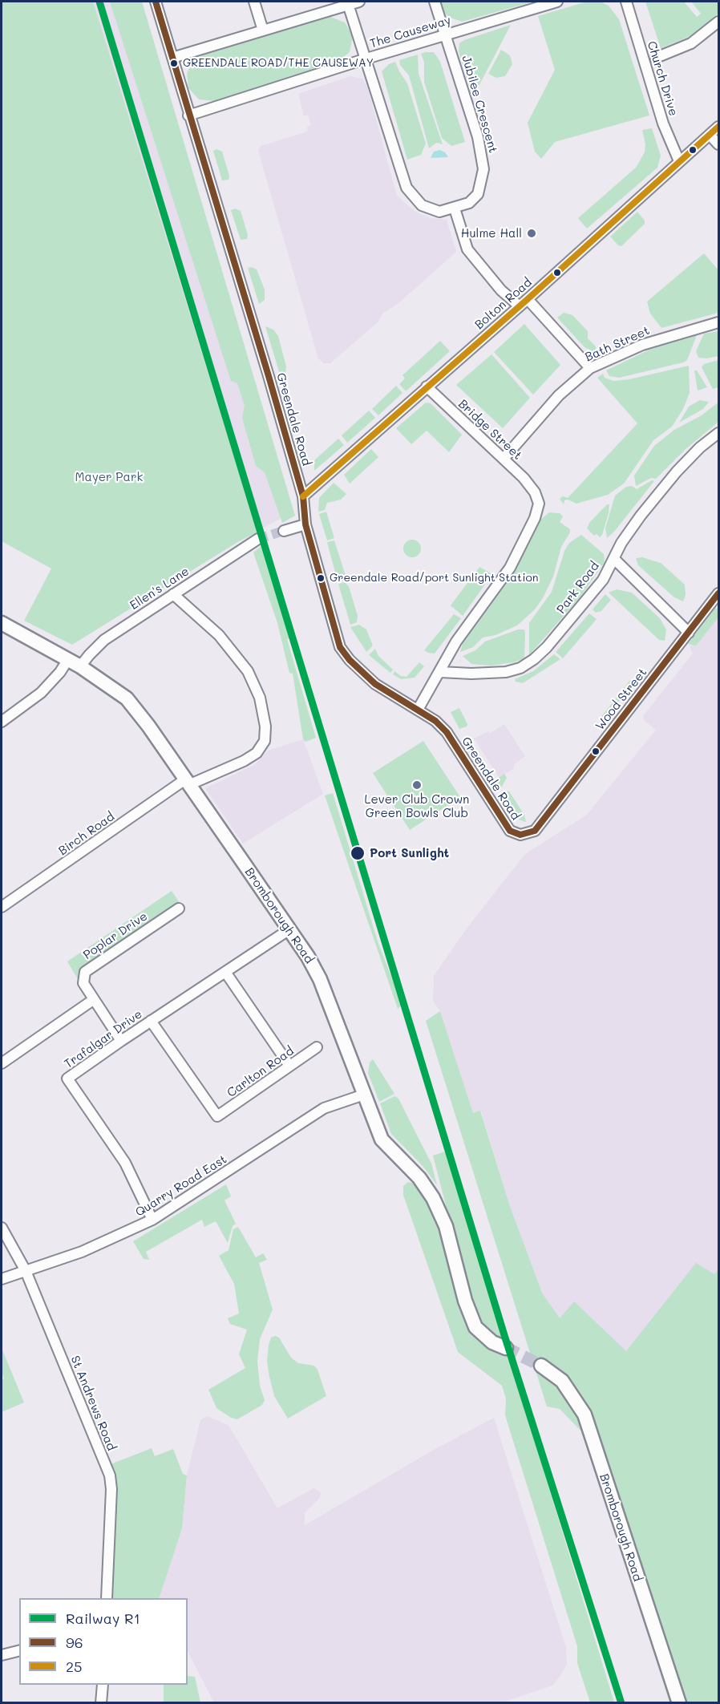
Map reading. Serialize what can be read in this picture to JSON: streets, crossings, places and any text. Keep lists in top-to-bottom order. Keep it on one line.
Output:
{"streets":{"street":["The Causeway","Church Drive","Jubilee Crescent","Bolton Road","Bath Street","Greendale Road","Bridge Street","Park Road","Ellen's Lane","Wood Street","Birch Road","Bromborough Road","Poplar Drive","Trafalgar Drive","Carlton Road","Quarry Road East","St Andrews Road"]},"crossings":[["The Causeway","Jubilee Crescent"],["The Causeway","Greendale Road"],["Church Drive","Bolton Road"],["Bolton Road","Greendale Road"],["Bolton Road","Bridge Street"],["Bath Street","Bridge Street"],["Greendale Road","Wood Street"],["Bridge Street","Park Road"],["Ellen's Lane","Birch Road"],["Ellen's Lane","Bromborough Road"],["Birch Road","Bromborough Road"],["Bromborough Road","Trafalgar Drive"],["Bromborough Road","Quarry Road East"],["Poplar Drive","Trafalgar Drive"],["Trafalgar Drive","Carlton Road"],["Trafalgar Drive","Quarry Road East"],["Quarry Road East","St Andrews Road"]],"parks":["Mayer Park"],"places":["GREENDALE ROAD/THE CAUSEWAY","Hulme Hall","Greendale Road/port Sunlight Station","Lever Club Crown Green Bowls Club","Port Sunlight"],"lines":["rail line R1","transit line 96","transit line 25"],"legend":["Railway R1","96","25"]}
